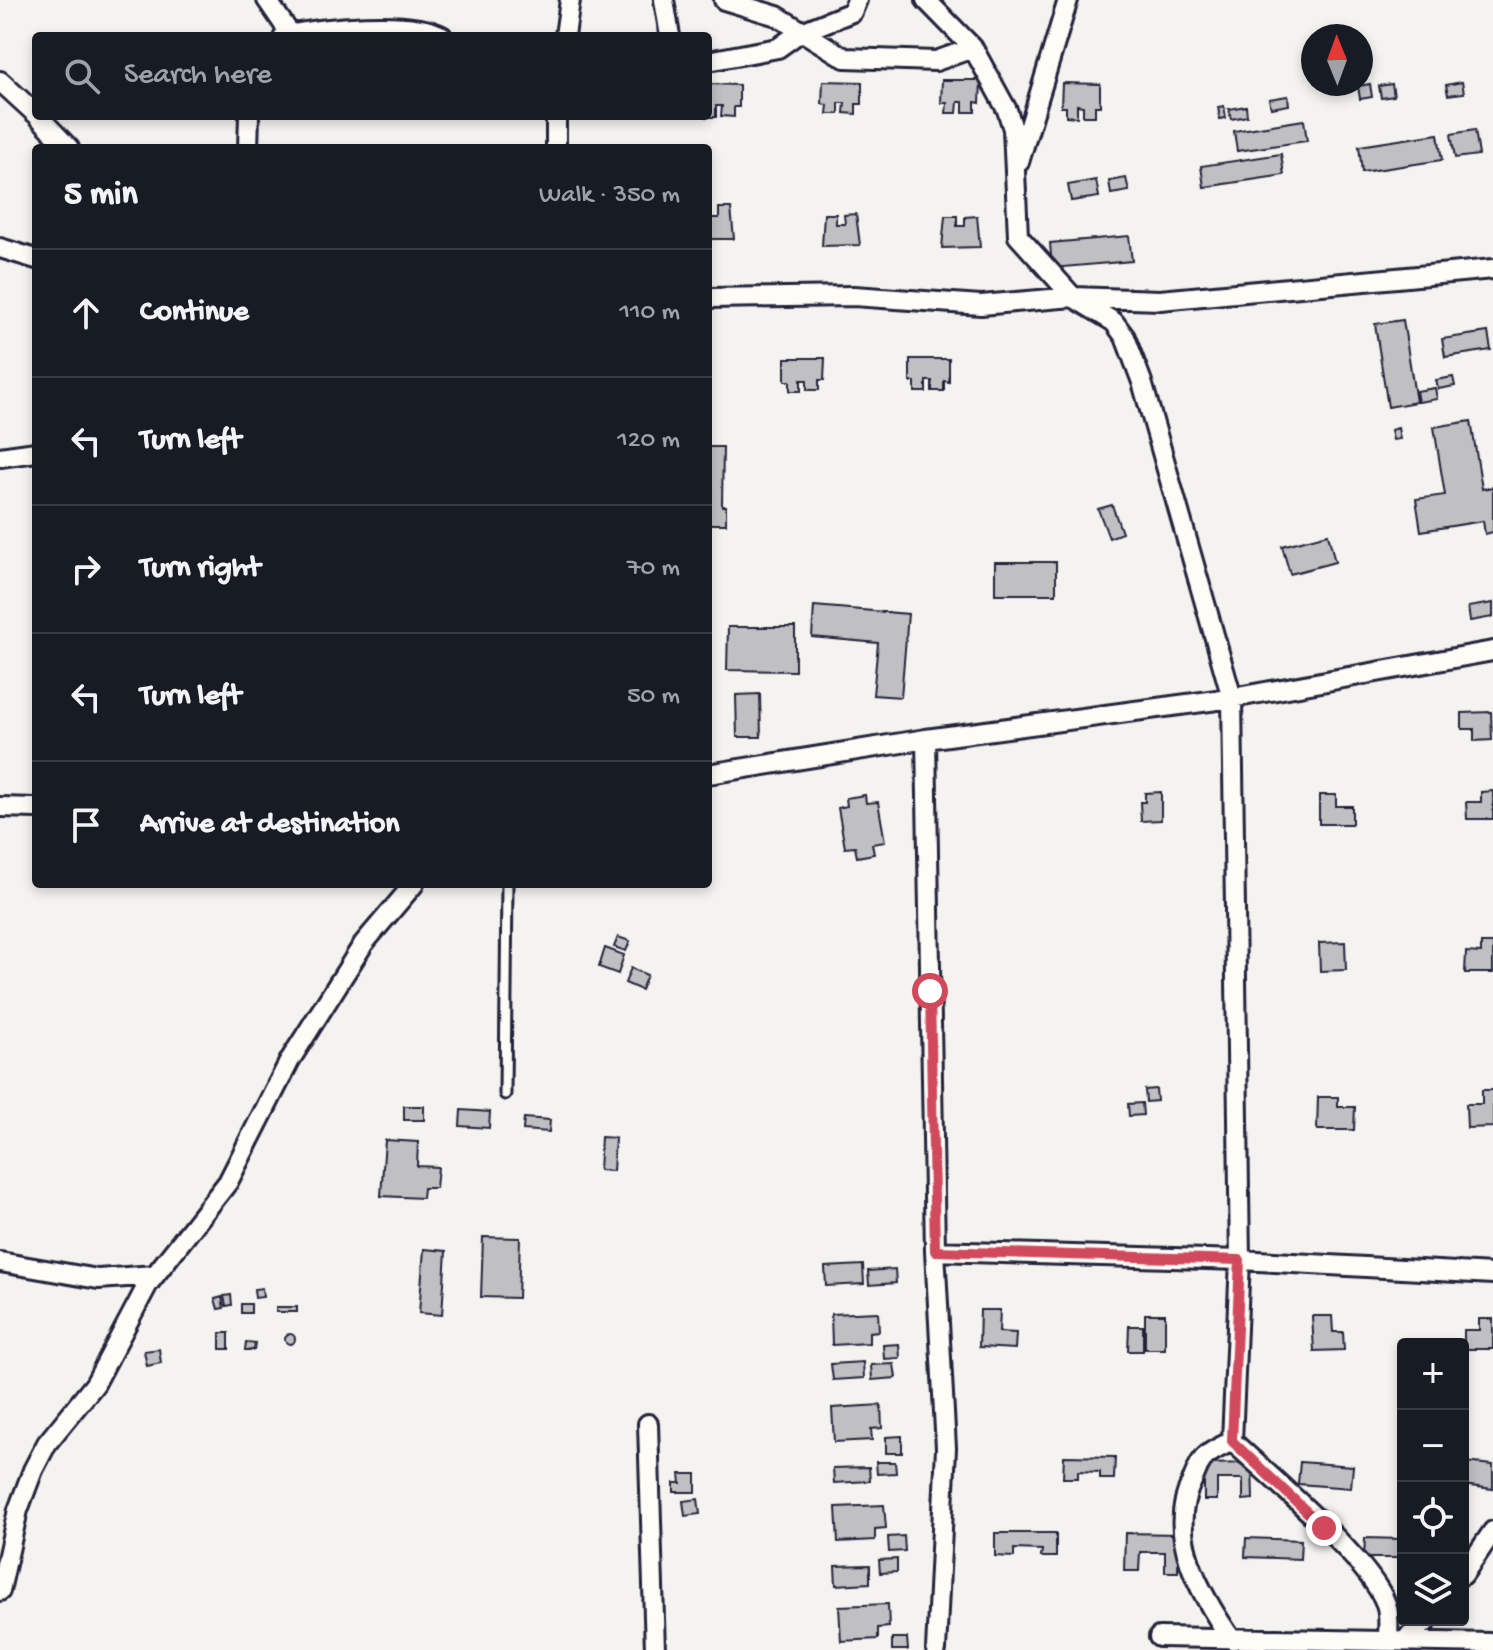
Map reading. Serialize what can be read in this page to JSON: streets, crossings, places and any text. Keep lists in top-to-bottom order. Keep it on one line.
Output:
{"north":"top","page":{"search":"Search here","heading":["5 min","Walk · 350 m"],"list":[["Continue","110 m"],["Turn left","120 m"],["Turn right","70 m"],["Turn left","50 m"],"Arrive at destination"],"map_buttons":["+","−"]}}
